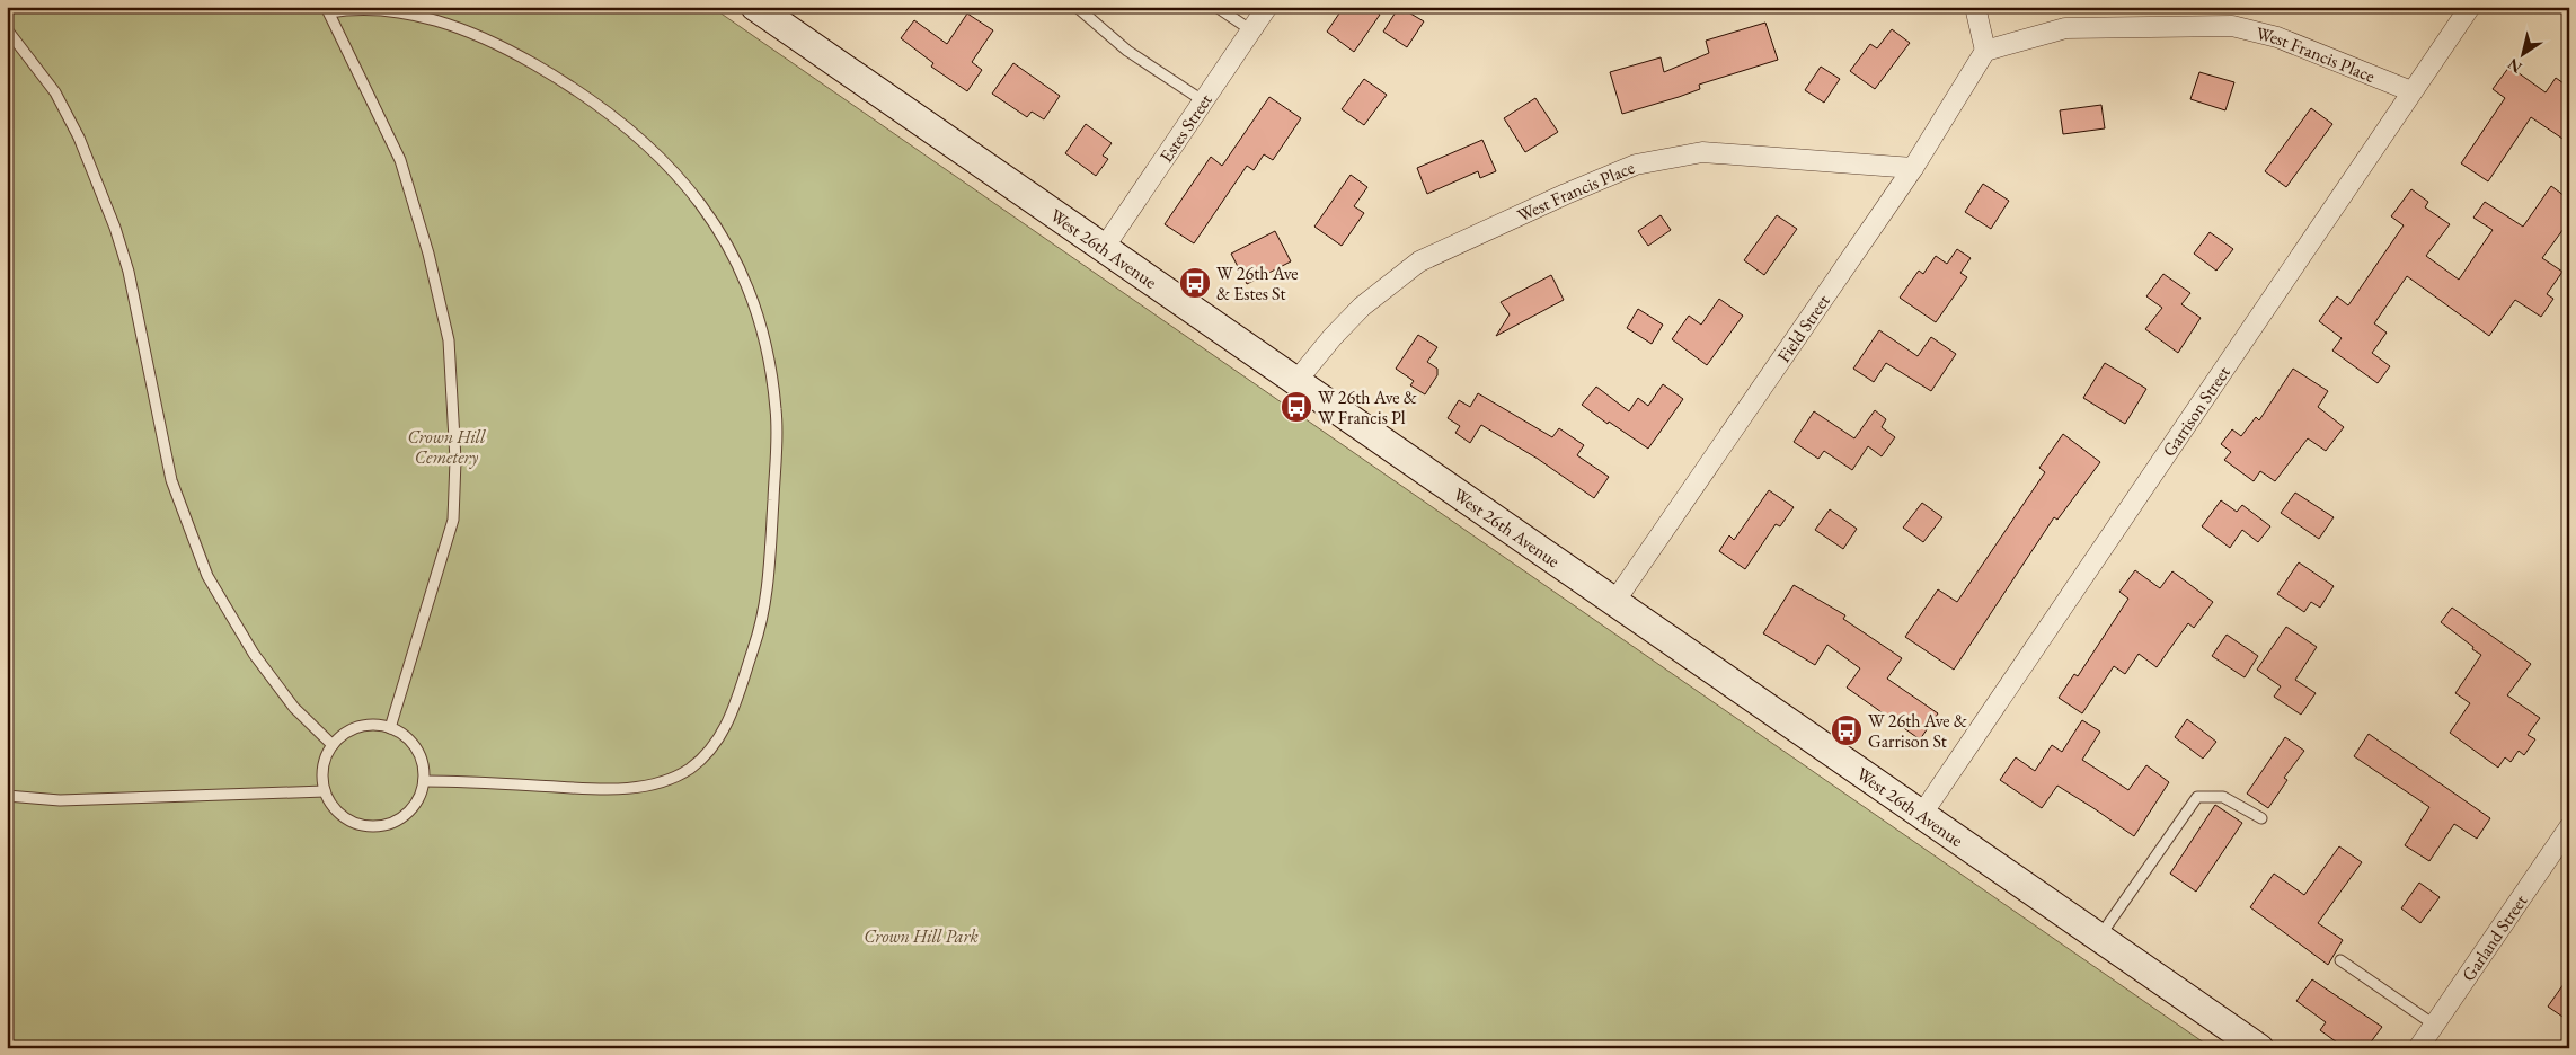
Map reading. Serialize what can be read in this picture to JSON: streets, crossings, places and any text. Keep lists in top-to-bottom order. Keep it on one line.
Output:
{"streets":{"street":["West Francis Place","Estes Street","West 26th Avenue","Field Street","Garrison Street","Garland Street"]},"crossings":[["West Francis Place","West 26th Avenue"],["West Francis Place","Field Street"],["West Francis Place","Garrison Street"],["Estes Street","West 26th Avenue"],["West 26th Avenue","Field Street"],["West 26th Avenue","Garrison Street"]],"parks":["Crown Hill Cemetery","Crown Hill Park"],"places":{"bus stop":["W 26th Ave & Estes St","W 26th Ave & W Francis Pl","W 26th Ave & Garrison St"]},"north":"bottom left"}
